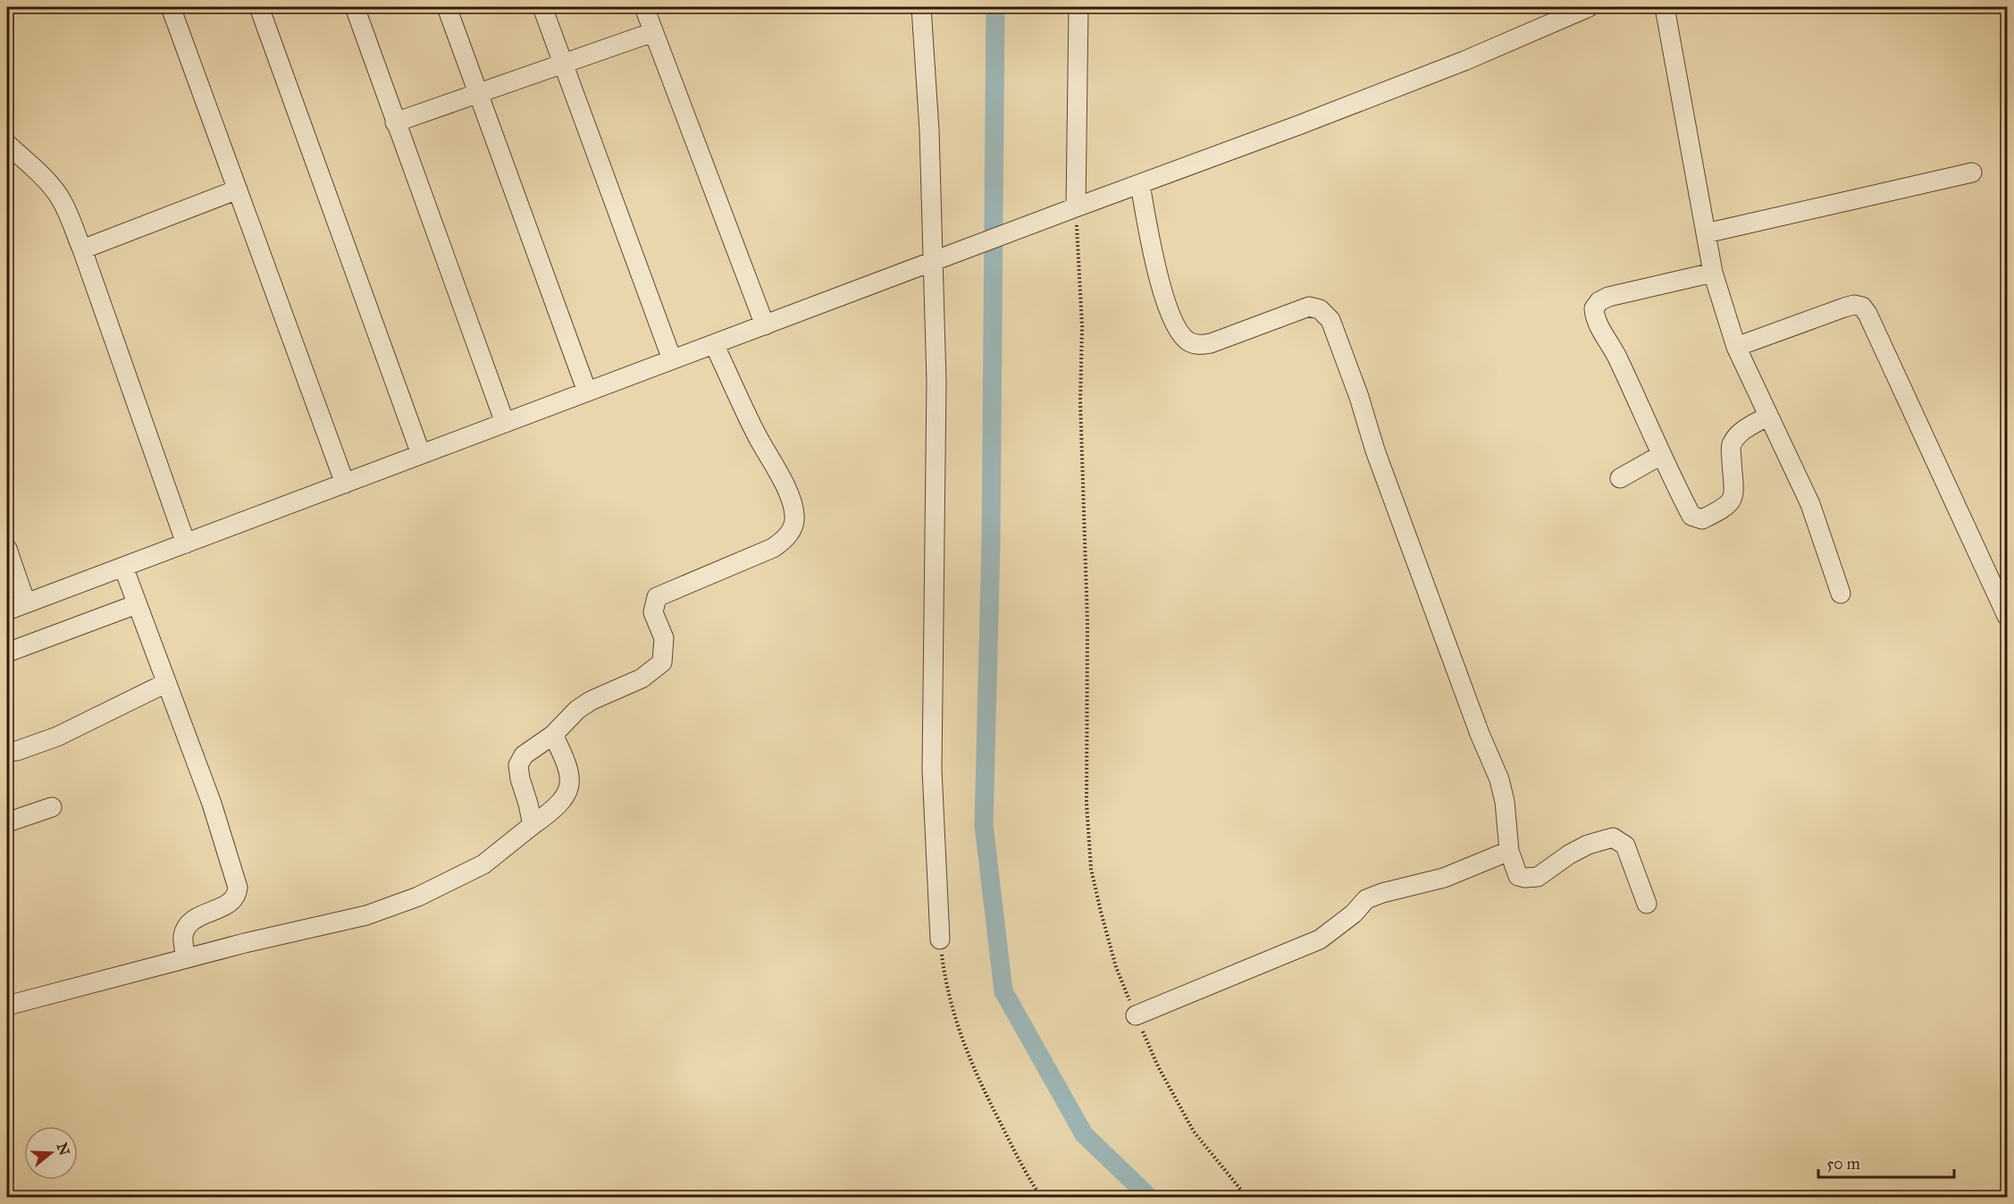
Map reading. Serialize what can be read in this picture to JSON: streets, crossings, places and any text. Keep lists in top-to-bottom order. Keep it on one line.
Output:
{"scale_bar":"50 m","north":"right"}
